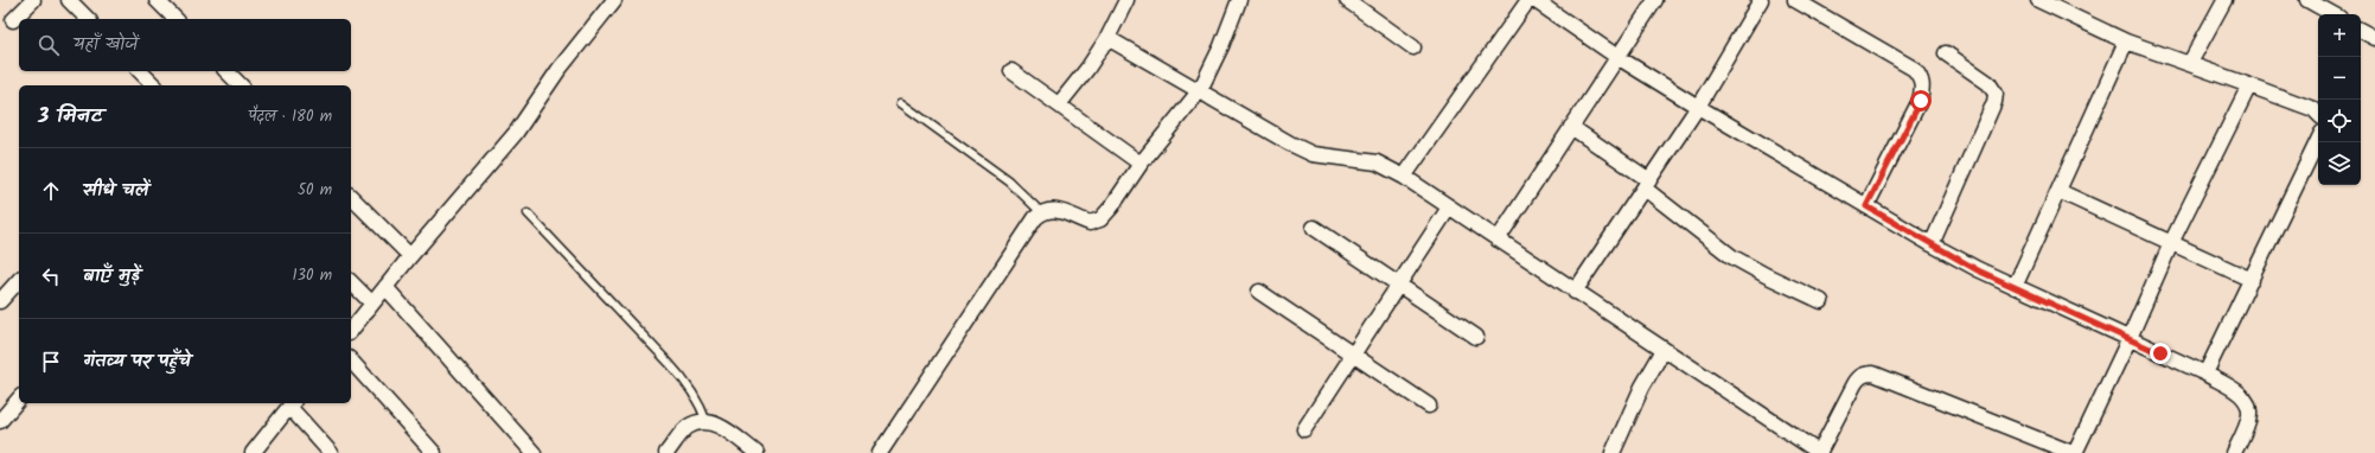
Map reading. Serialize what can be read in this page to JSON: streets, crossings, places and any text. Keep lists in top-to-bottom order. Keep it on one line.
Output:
{"page":{"map_buttons":["+","−"],"search":"यहाँ खोजें","heading":["3 मिनट","पैदल · 180 m"],"list":[["सीधे चलें","50 m"],["बाएँ मुड़ें","130 m"],"गंतव्य पर पहुँचे"]}}
